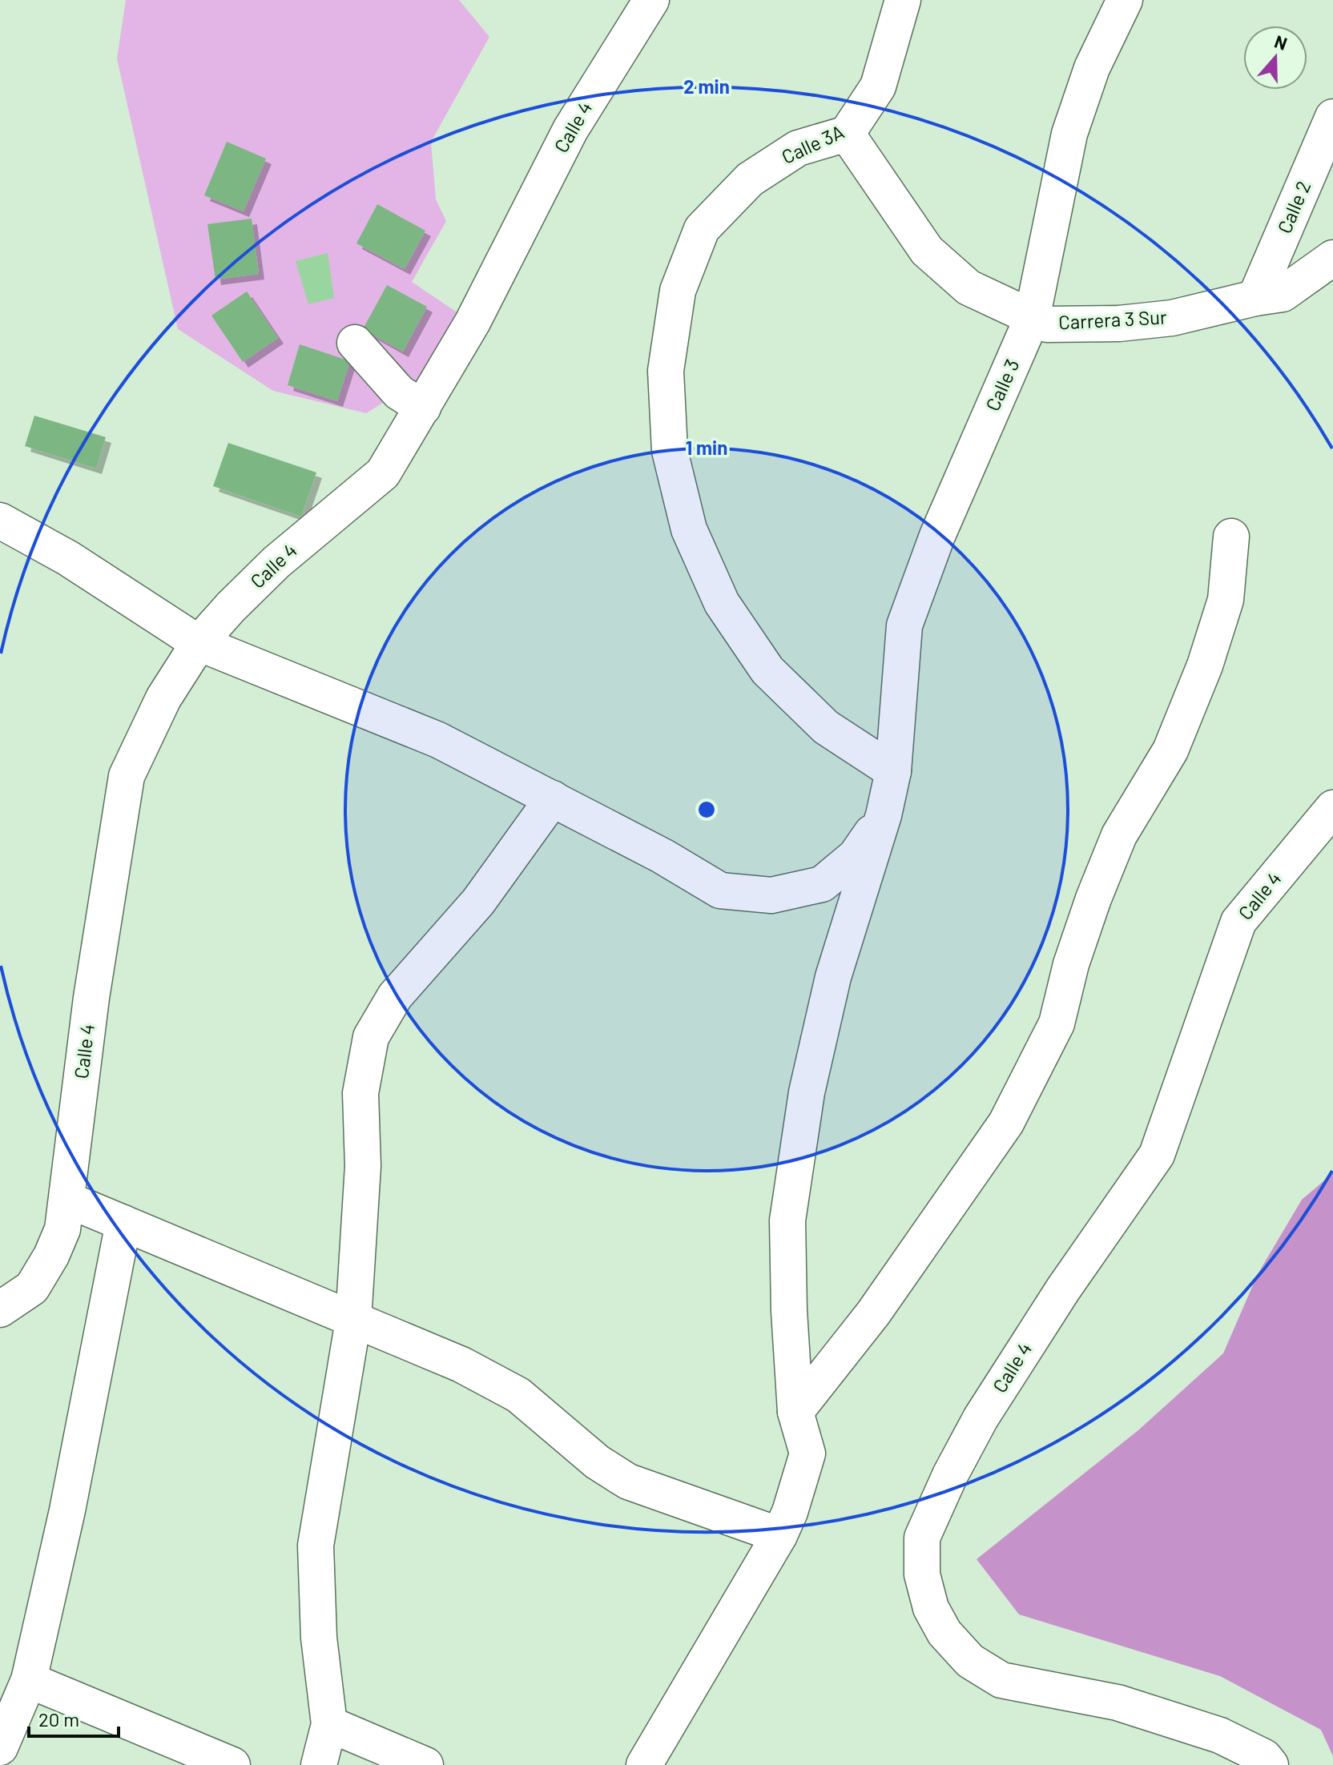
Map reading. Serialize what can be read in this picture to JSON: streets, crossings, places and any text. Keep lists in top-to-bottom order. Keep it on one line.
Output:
{"streets":{"street":["Calle 4","Calle 3A","Calle 2","Carrera 3 Sur","Calle 3"]},"crossings":[["Calle 3A","Carrera 3 Sur"],["Calle 3A","Calle 3"],["Calle 2","Carrera 3 Sur"],["Carrera 3 Sur","Calle 3"]],"scale_bar":"20 m","north":"top","rings":["2 min","1 min"]}
